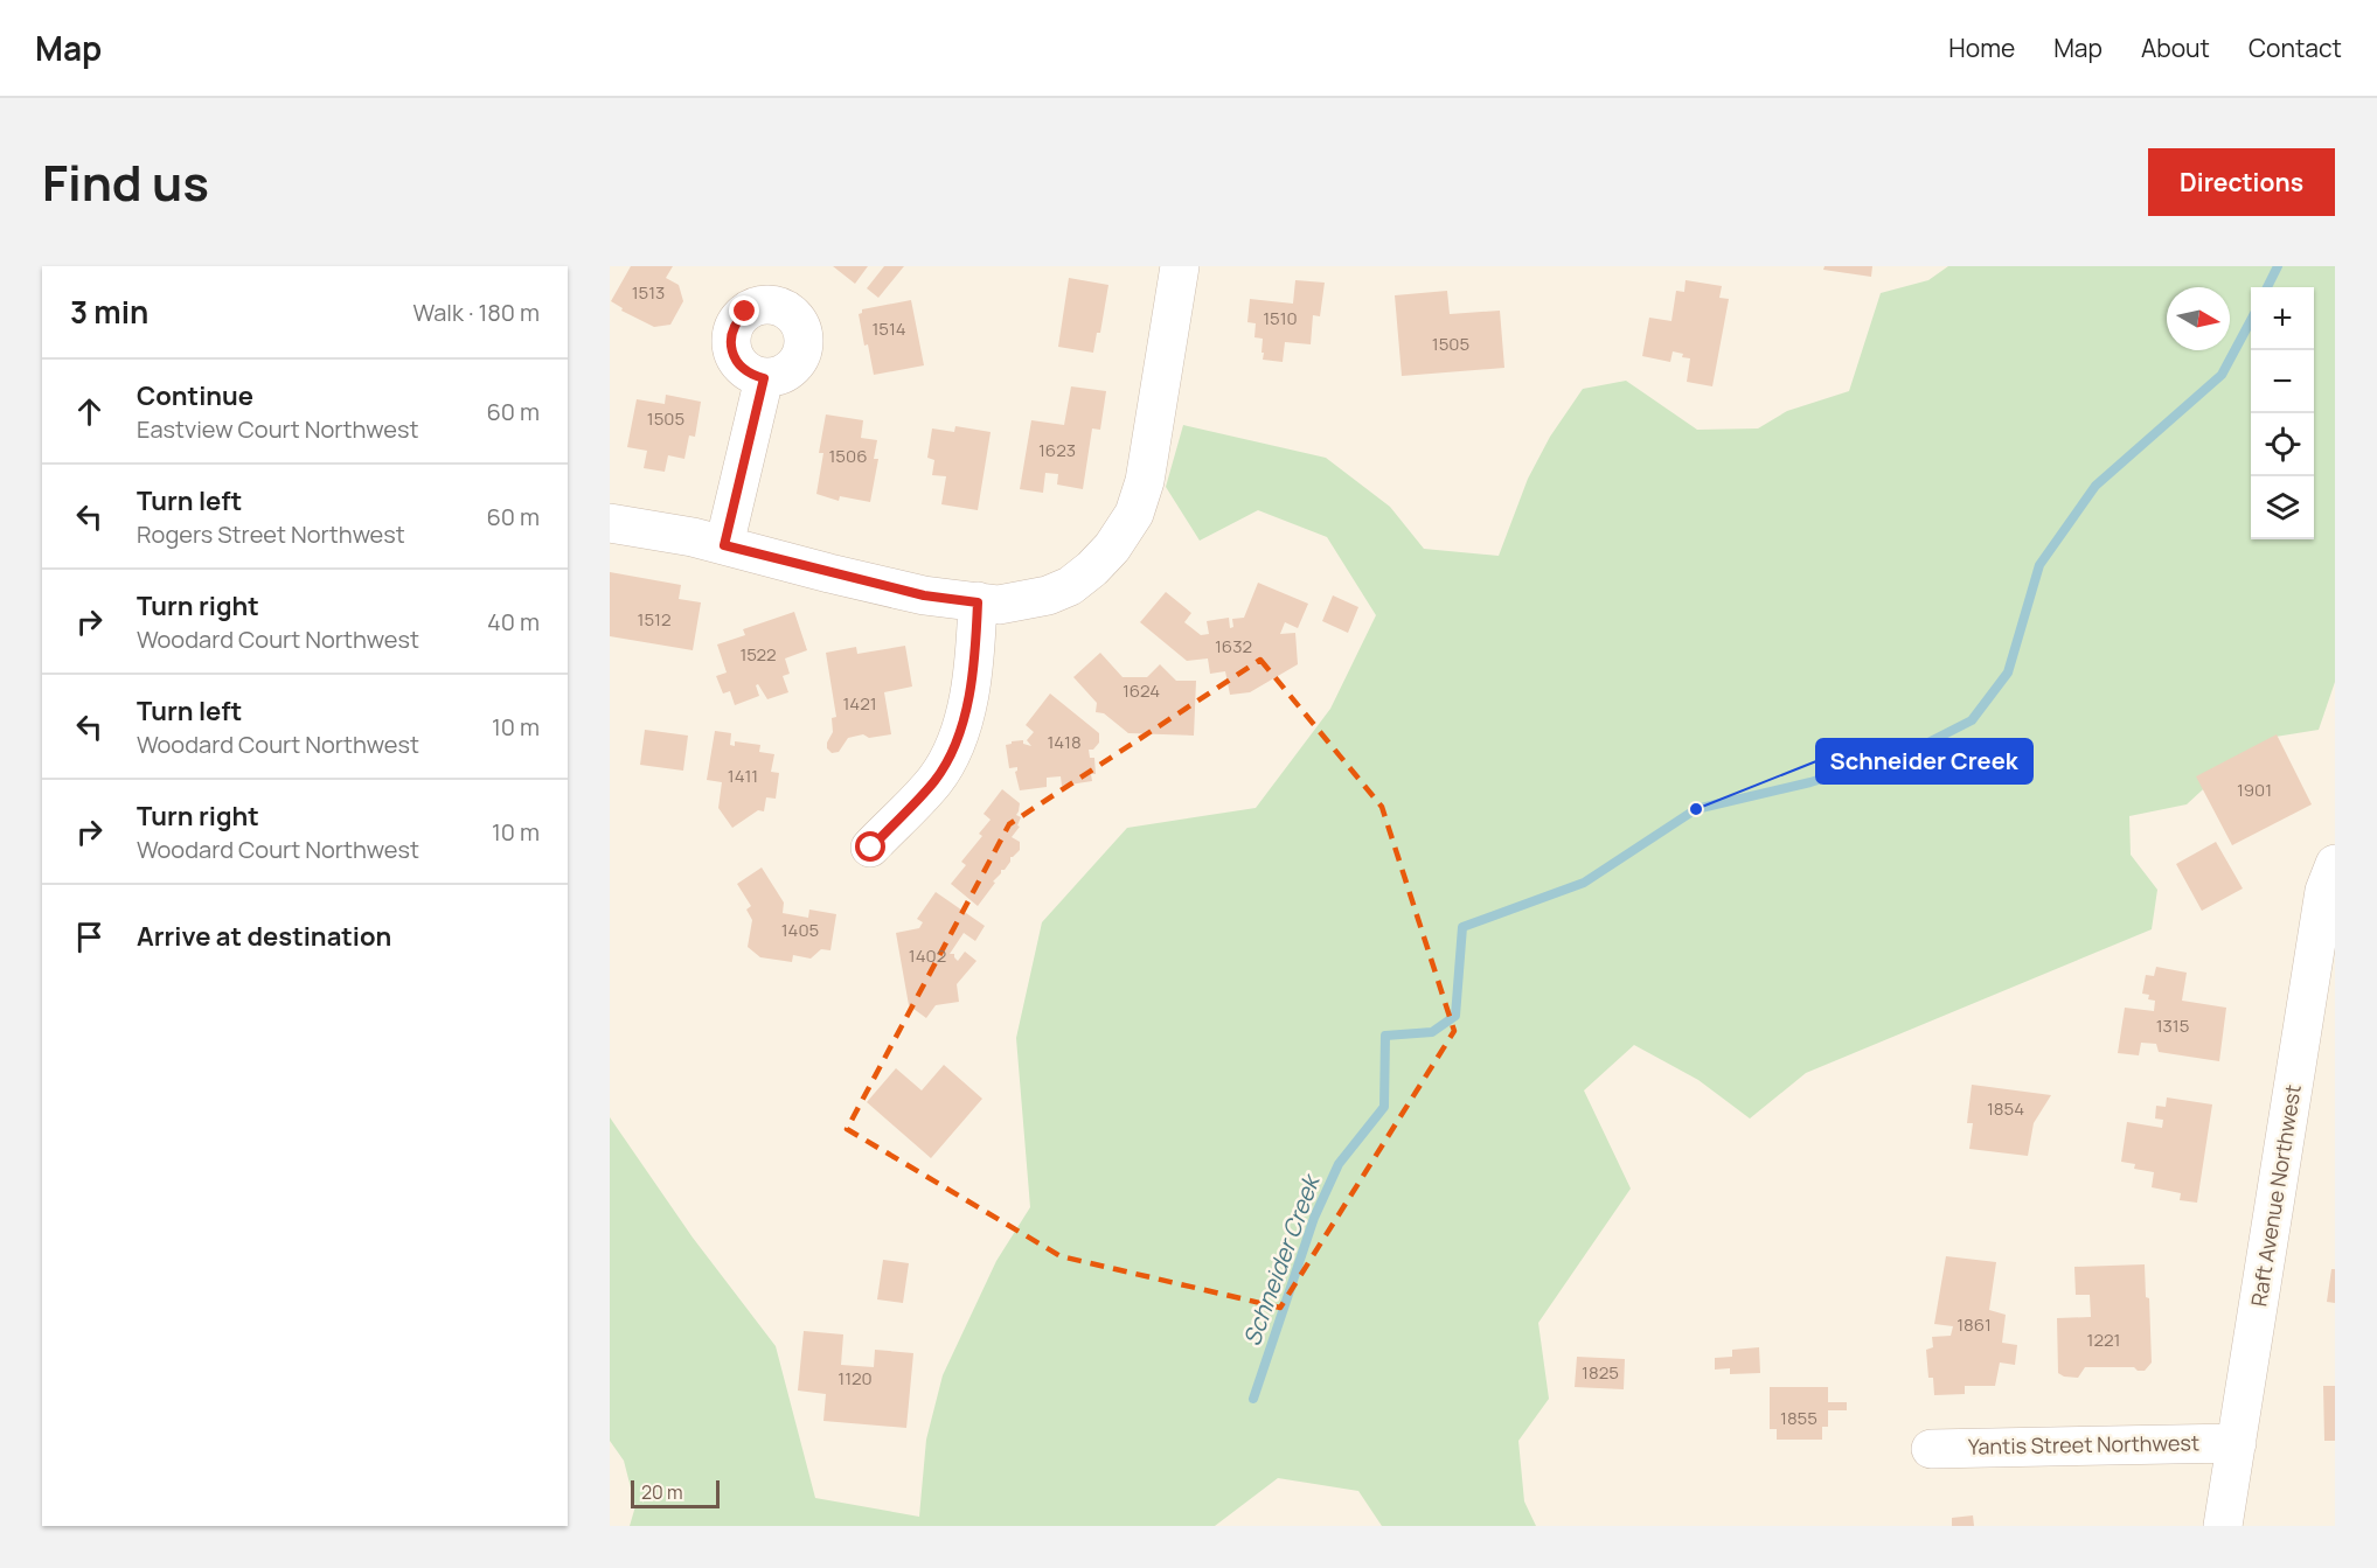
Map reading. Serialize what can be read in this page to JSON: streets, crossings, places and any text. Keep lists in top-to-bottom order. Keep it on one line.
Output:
{"streets":{"street":["Raft Avenue Northwest","Yantis Street Northwest"]},"crossings":[["Raft Avenue Northwest","Yantis Street Northwest"]],"water":["Schneider Creek"],"places":["Schneider Creek"],"house_numbers":["1513","1510","1514","1505","1505","1623","1506","1512","1632","1522","1624","1421","1418","1411","1901","1405","1402","1315","1854","1861","1221","1825","1120","1855"],"scale_bar":"20 m","north":"right","page":{"header":"Map","nav":["Home","Map","About","Contact"],"title":"Find us","buttons":"Directions","heading":["3 min","Walk · 180 m"],"map_buttons":["+","−"],"list":[["Continue","Eastview Court Northwest","60 m"],["Turn left","Rogers Street Northwest","60 m"],["Turn right","Woodard Court Northwest","40 m"],["Turn left","Woodard Court Northwest","10 m"],["Turn right","Woodard Court Northwest","10 m"],"Arrive at destination"],"scale":"20 m"}}
